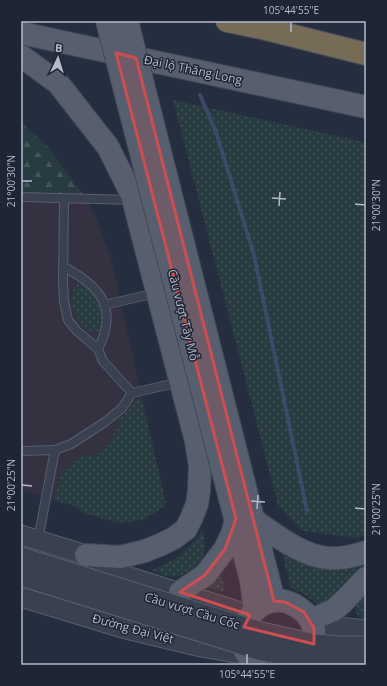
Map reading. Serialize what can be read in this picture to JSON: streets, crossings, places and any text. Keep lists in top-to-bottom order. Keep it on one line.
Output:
{"streets":{"main road":["Đại lộ Thăng Long","Cầu vượt Tây Mỗ"],"street":["Cầu vượt Cầu Cốc","Đường Đại Việt"]},"north":"top","coordinates":["105°44'55\"E","21°00'30\"N","21°00'25\"N"]}
